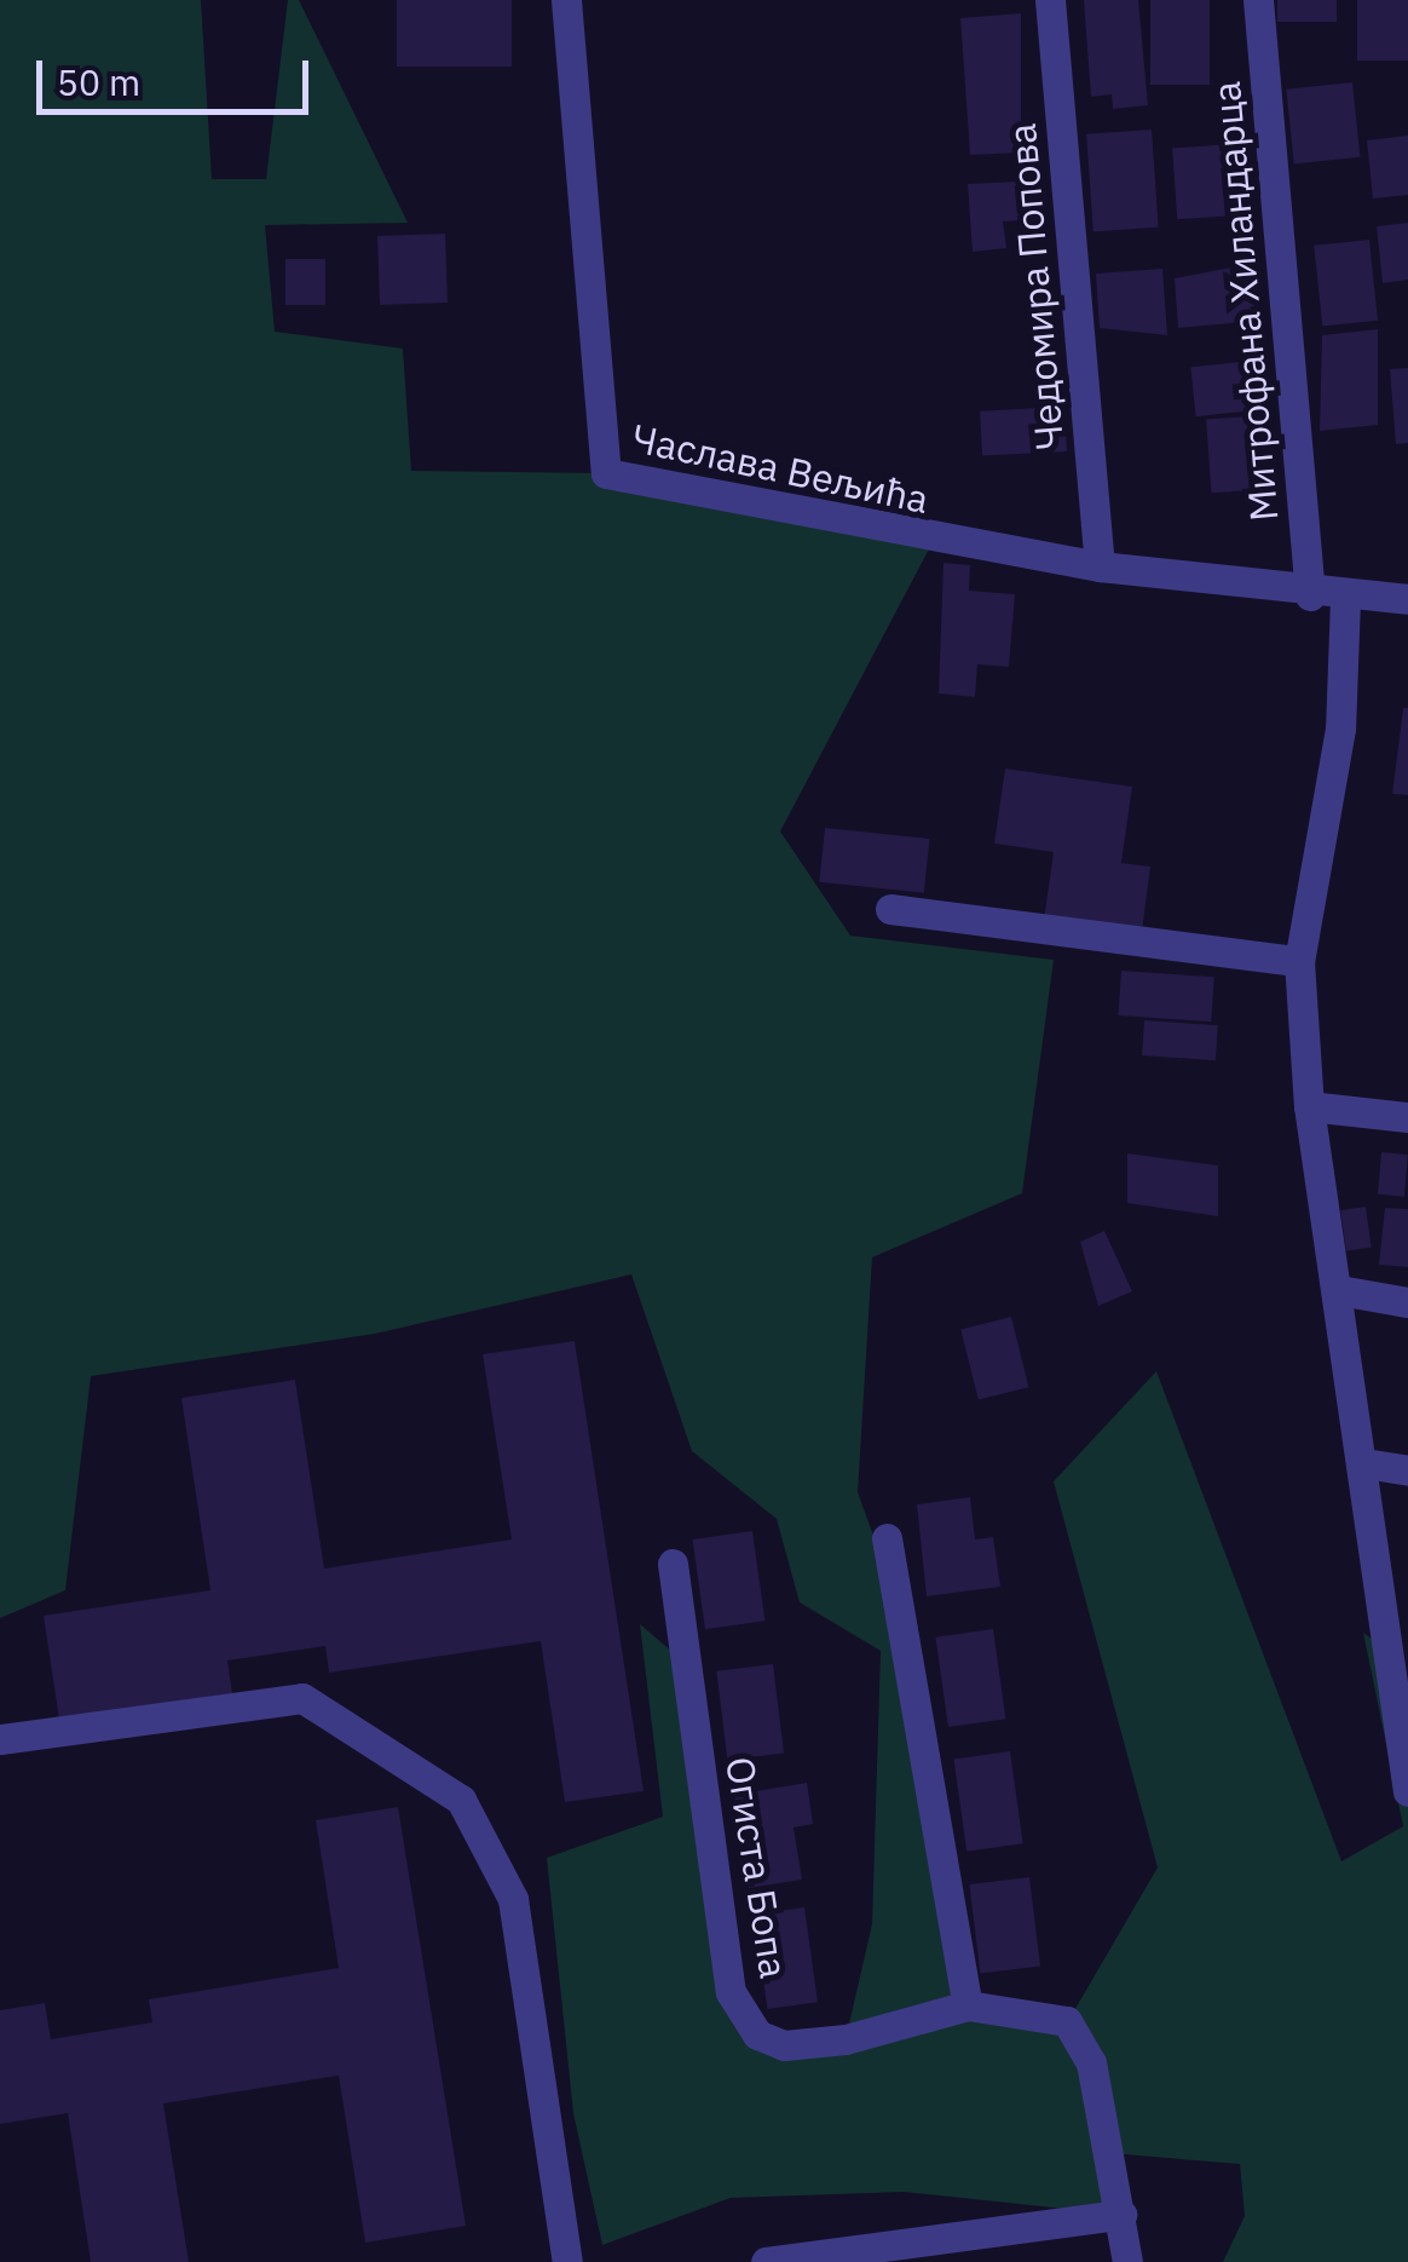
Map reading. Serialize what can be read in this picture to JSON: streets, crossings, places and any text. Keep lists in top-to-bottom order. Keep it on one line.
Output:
{"streets":{"street":["Чедомира Попова","Митрофана Хиландарца","Часлава Вељића","Огиста Бопа"]},"crossings":[["Чедомира Попова","Часлава Вељића"],["Митрофана Хиландарца","Часлава Вељића"]],"scale_bar":"50 m"}
